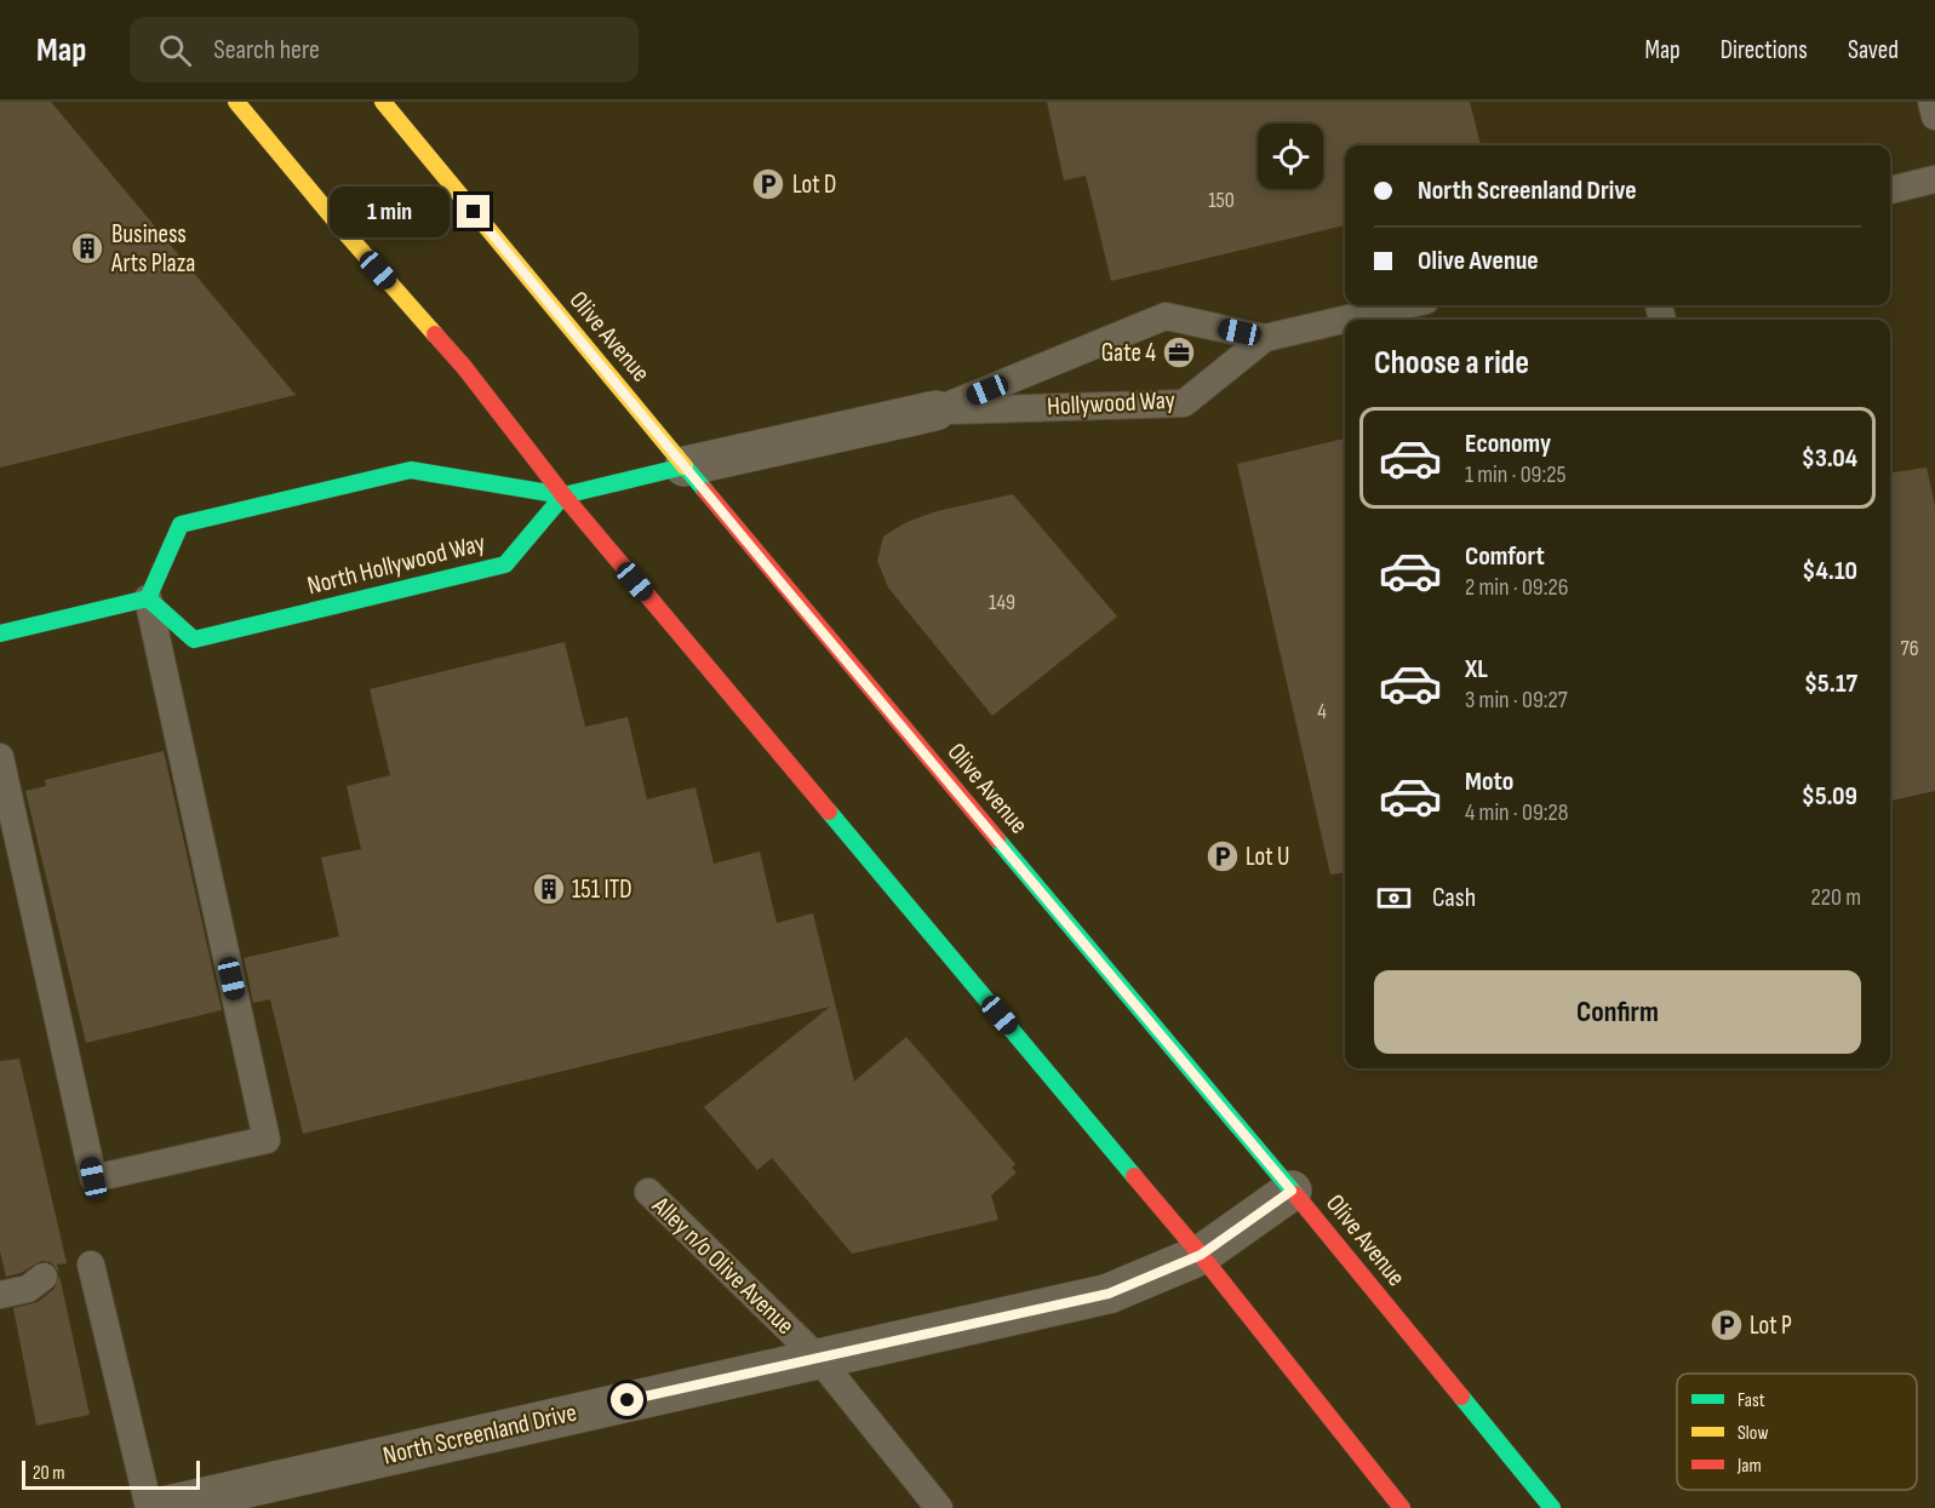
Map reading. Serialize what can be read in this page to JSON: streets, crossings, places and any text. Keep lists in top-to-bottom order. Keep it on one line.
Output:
{"streets":{"main road":["Olive Avenue","North Hollywood Way"],"street":["Hollywood Way","North Screenland Drive"],"lane":["Alley n/o Olive Avenue"]},"crossings":[["Olive Avenue","Hollywood Way"],["Olive Avenue","North Screenland Drive"],["Alley n/o Olive Avenue","North Screenland Drive"]],"places":{"parking":["Lot D","Lot U","Lot P"],"building":["Business Arts Plaza","151 ITD"],"office":["Gate 4"]},"house_numbers":["150","149","76","4"],"legend":["Fast","Slow","Jam"],"scale_bar":"20 m","page":{"header":"Map","search":"Search here","nav":["Map","Directions","Saved"],"banner":["North Screenland Drive","Olive Avenue"],"bubble":"1 min","heading":"Choose a ride","list":[{"name":"Economy","note":"1 min · 09:25","value":"$3.04"},{"name":"Comfort","note":"2 min · 09:26","value":"$4.10"},{"name":"XL","note":"3 min · 09:27","value":"$5.17"},{"name":"Moto","note":"4 min · 09:28","value":"$5.09"}],"pay":["Cash","220 m"],"buttons":"Confirm","scale":"20 m"}}
